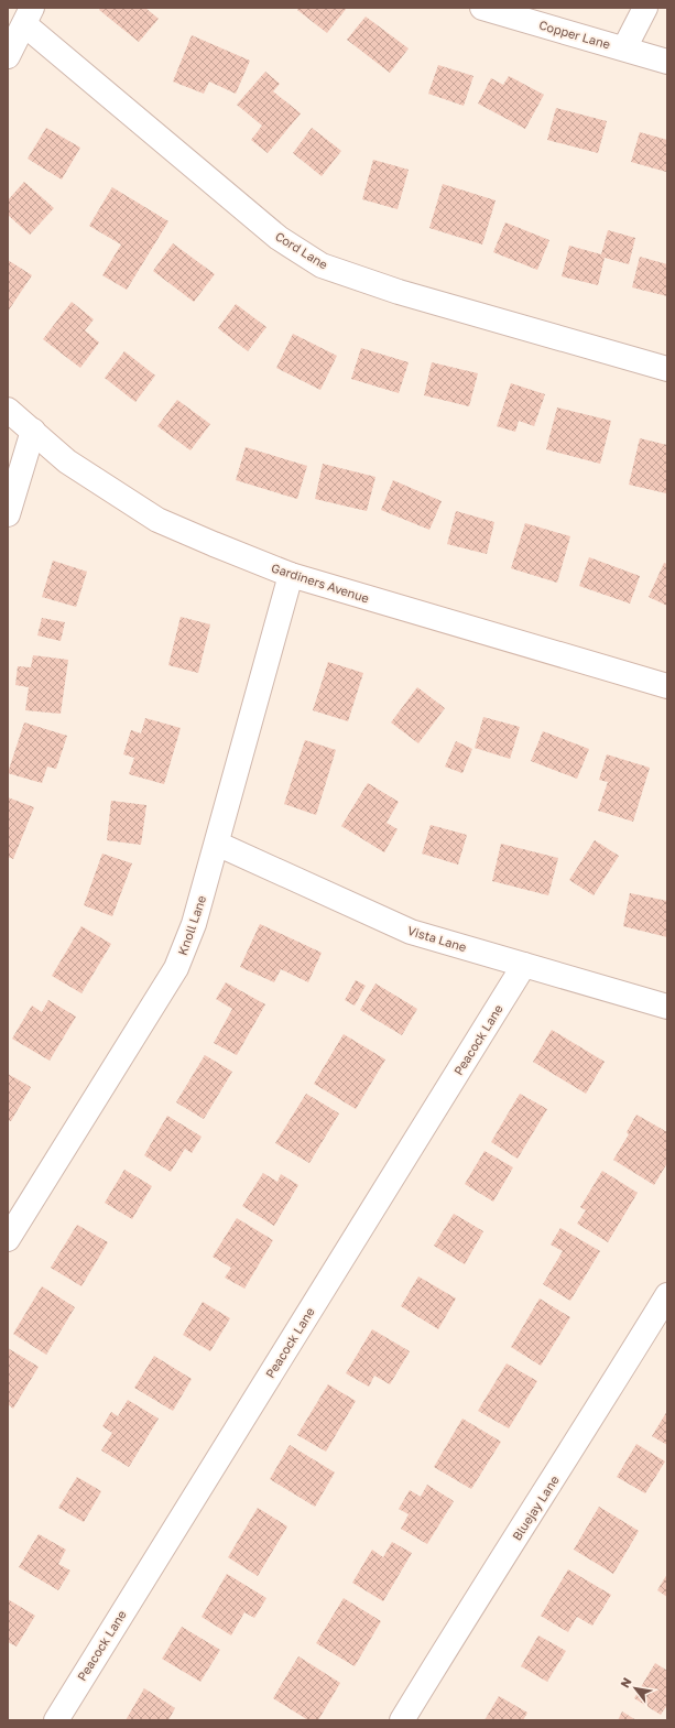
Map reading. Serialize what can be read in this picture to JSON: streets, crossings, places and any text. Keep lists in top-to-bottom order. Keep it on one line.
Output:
{"streets":{"street":["Copper Lane","Cord Lane","Gardiners Avenue","Knoll Lane","Vista Lane","Peacock Lane","Bluejay Lane"]},"crossings":[["Gardiners Avenue","Knoll Lane"],["Knoll Lane","Vista Lane"],["Vista Lane","Peacock Lane"]],"north":"top left"}
